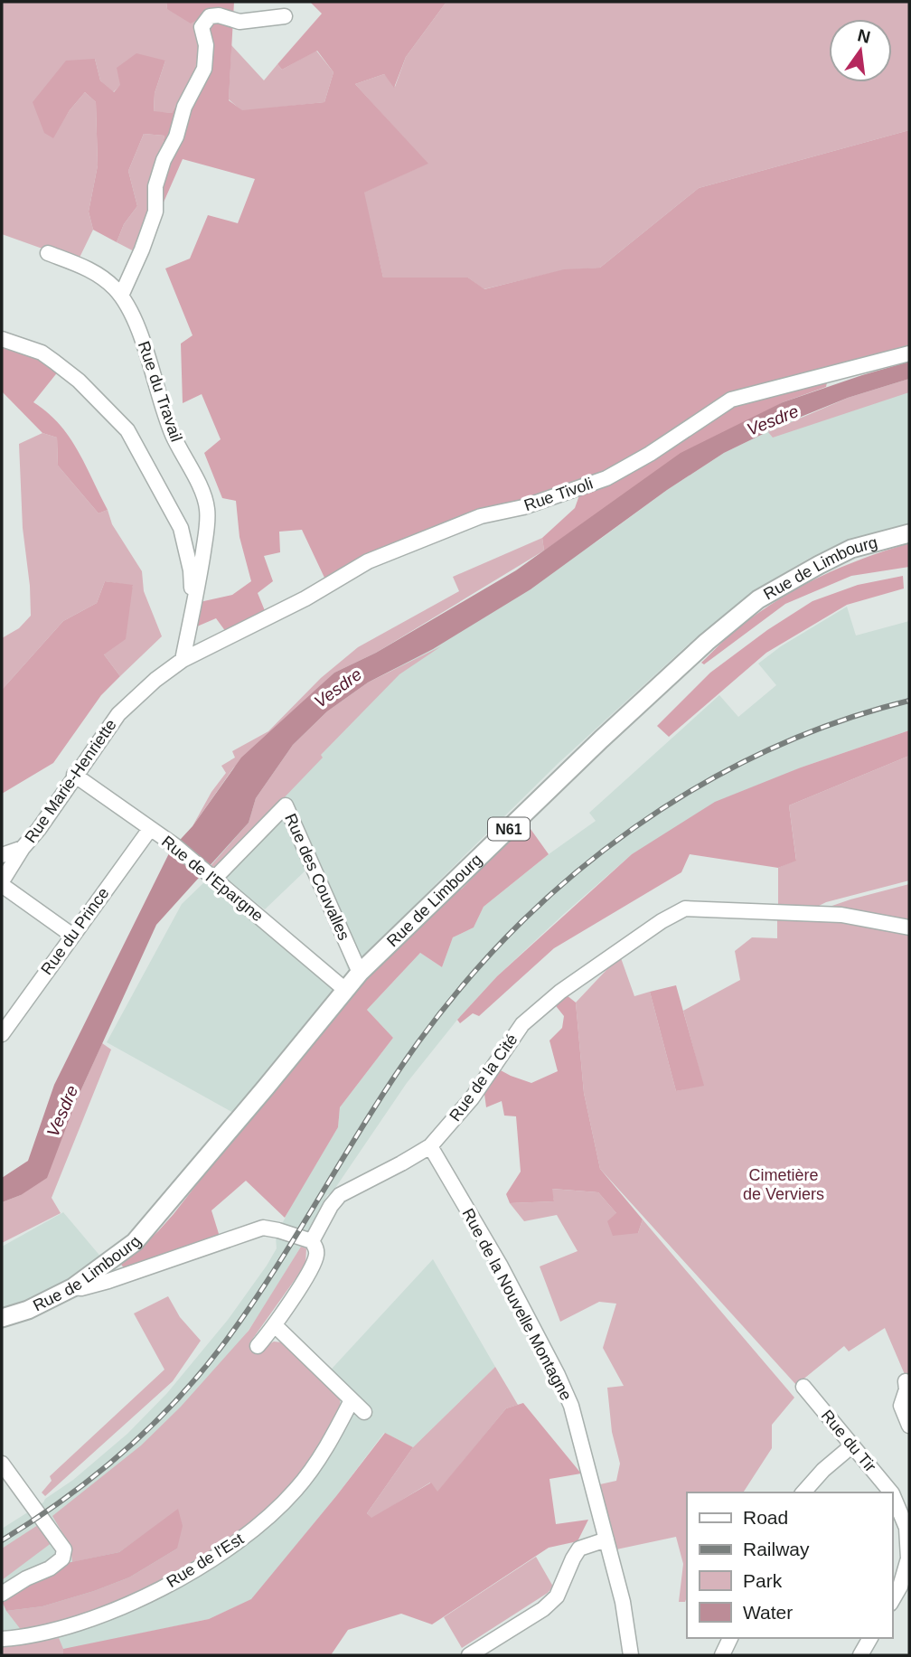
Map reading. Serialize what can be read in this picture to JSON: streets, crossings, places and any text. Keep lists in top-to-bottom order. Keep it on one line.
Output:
{"streets":{"main road":["Rue de Limbourg","N61"],"street":["Rue du Travail","Rue Tivoli","Rue Marie-Henriette","Rue des Couvalles","Rue de l'Epargne","Rue du Prince","Rue de la Cité","Rue de la Nouvelle Montagne","Rue du Tir","Rue de l'Est"]},"crossings":[["Rue Tivoli","Rue Marie-Henriette"],["Rue de Limbourg","Rue des Couvalles"],["Rue de Limbourg","Rue de l'Epargne"],["Rue Marie-Henriette","Rue de l'Epargne"],["Rue des Couvalles","Rue de l'Epargne"],["Rue de l'Epargne","Rue du Prince"],["Rue de la Cité","Rue de la Nouvelle Montagne"]],"water":["Vesdre"],"parks":["Cimetière de Verviers"],"legend":["Road","Railway","Park","Water"],"north":"top"}
